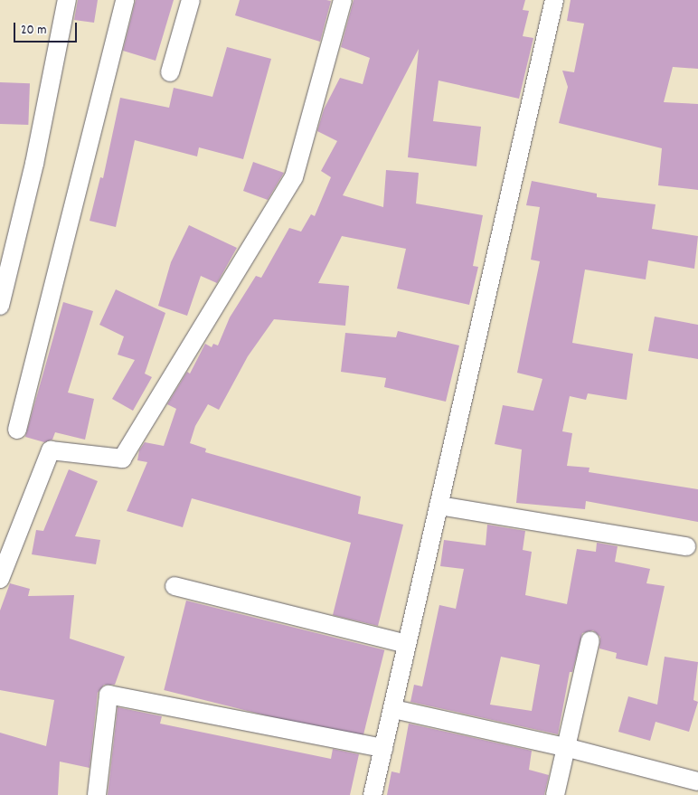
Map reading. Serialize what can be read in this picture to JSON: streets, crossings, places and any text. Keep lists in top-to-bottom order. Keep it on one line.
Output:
{"scale_bar":"20 m"}
